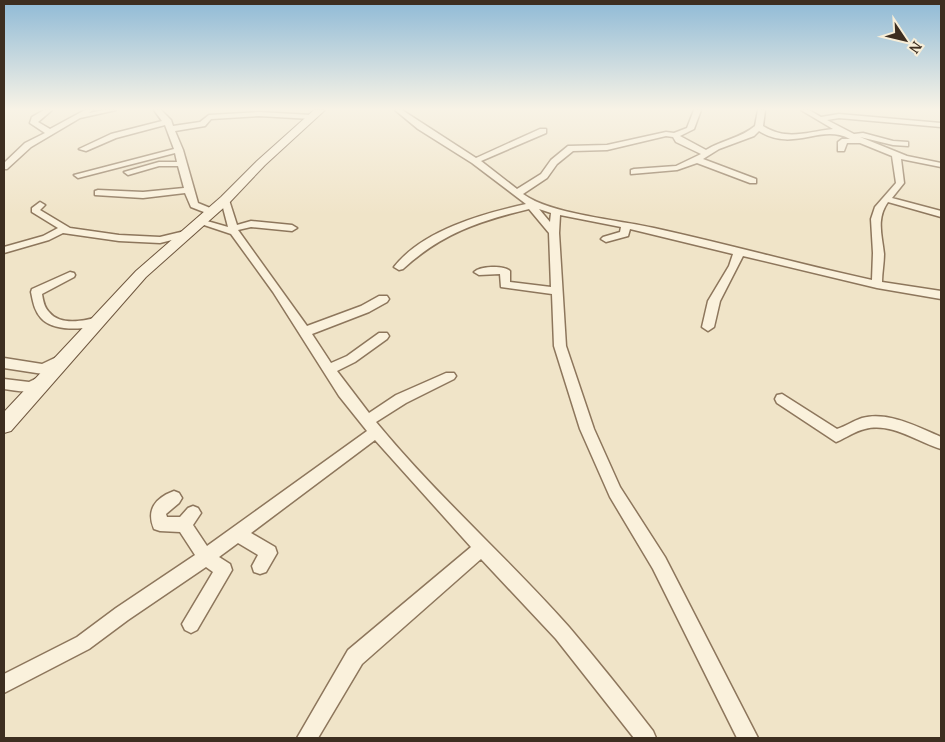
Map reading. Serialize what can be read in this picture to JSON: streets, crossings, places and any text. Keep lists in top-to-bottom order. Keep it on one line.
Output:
{"north":"bottom right"}
